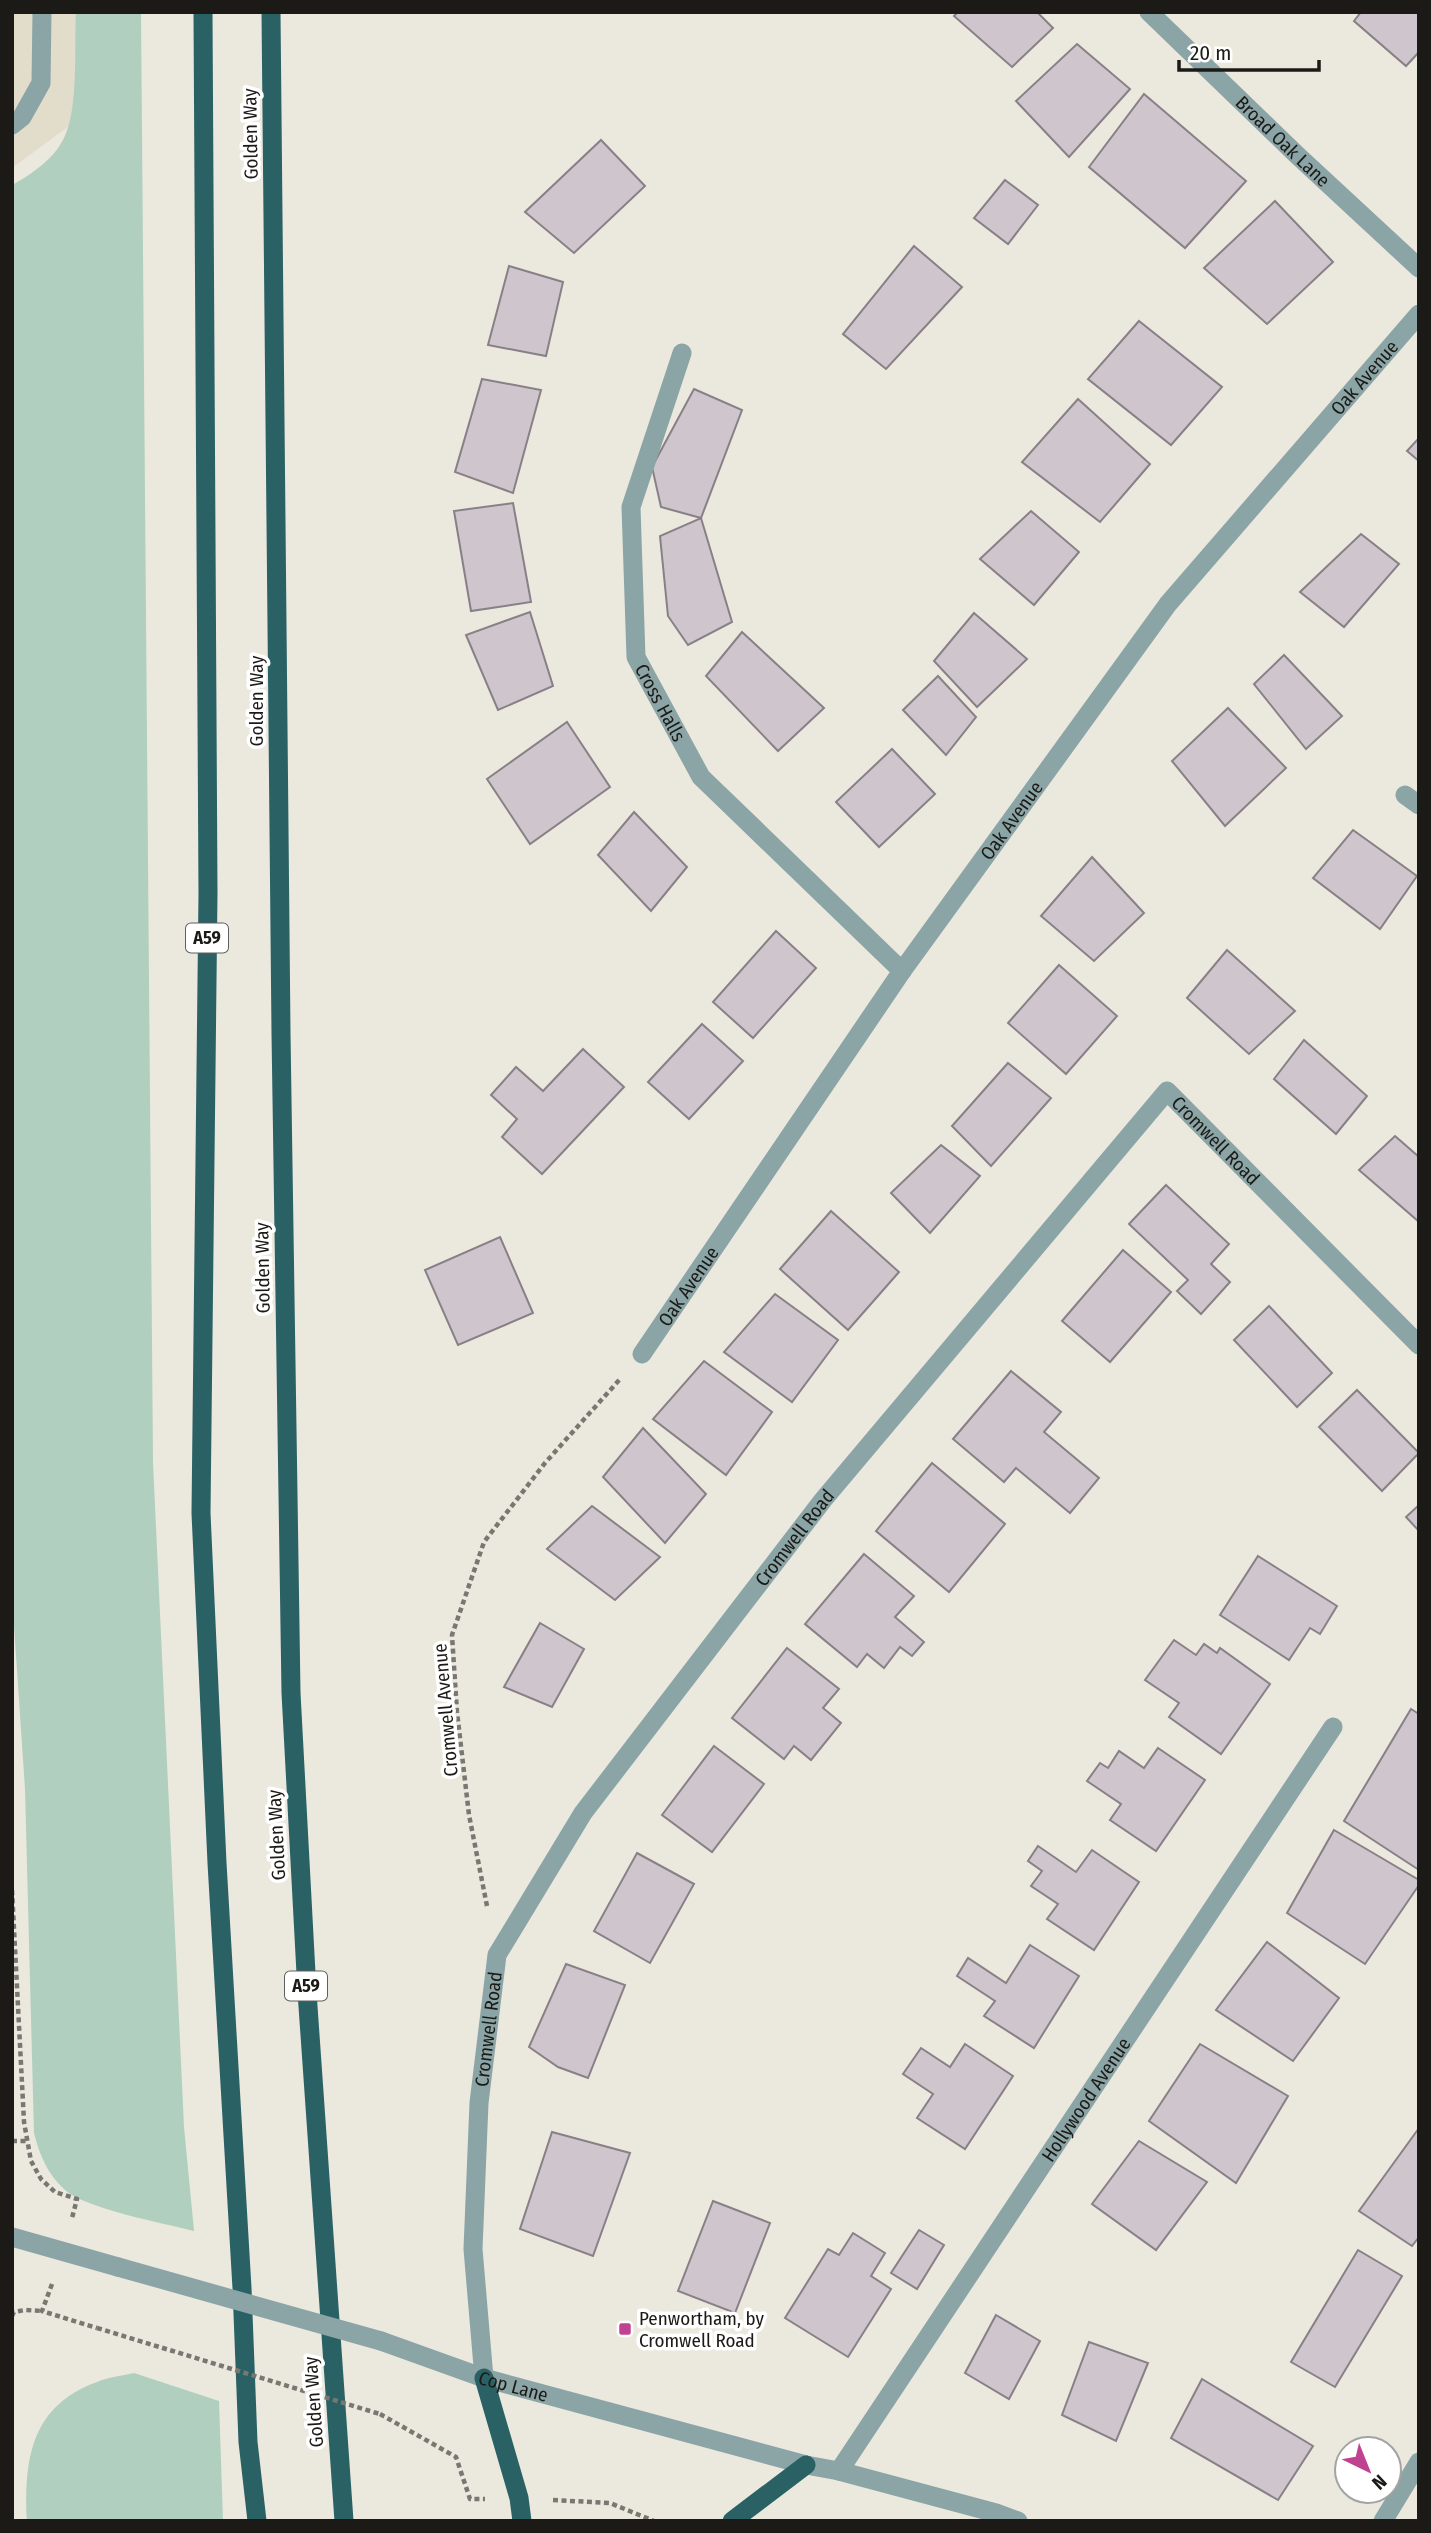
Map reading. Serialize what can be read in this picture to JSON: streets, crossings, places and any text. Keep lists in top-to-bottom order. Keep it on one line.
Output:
{"streets":{"highway":["Golden Way","A59"],"street":["Broad Oak Lane","Oak Avenue","Cross Halls","Cromwell Road","Hollywood Avenue","Cop Lane"],"path":["Cromwell Avenue"]},"crossings":[["Oak Avenue","Cross Halls"],["Oak Avenue","Cromwell Avenue"],["Cromwell Road","Cromwell Avenue"],["Cromwell Road","Cop Lane"],["Hollywood Avenue","Cop Lane"]],"places":{"transit":["Penwortham, by Cromwell Road"]},"scale_bar":"20 m","north":"bottom right"}
